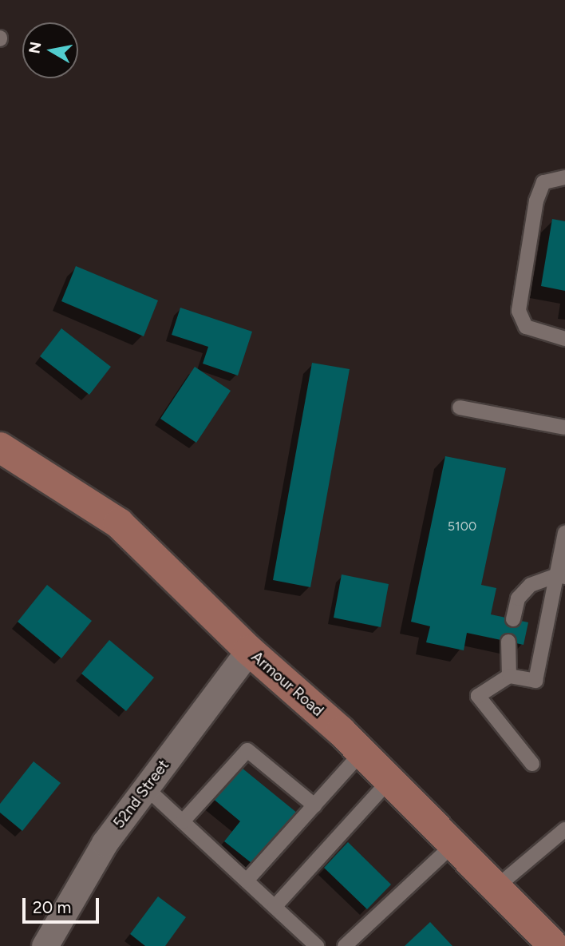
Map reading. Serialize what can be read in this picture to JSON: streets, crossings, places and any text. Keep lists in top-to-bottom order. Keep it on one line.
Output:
{"streets":{"street":["Armour Road","52nd Street"]},"crossings":[["Armour Road","52nd Street"]],"house_numbers":["5100"],"scale_bar":"20 m","north":"left"}
